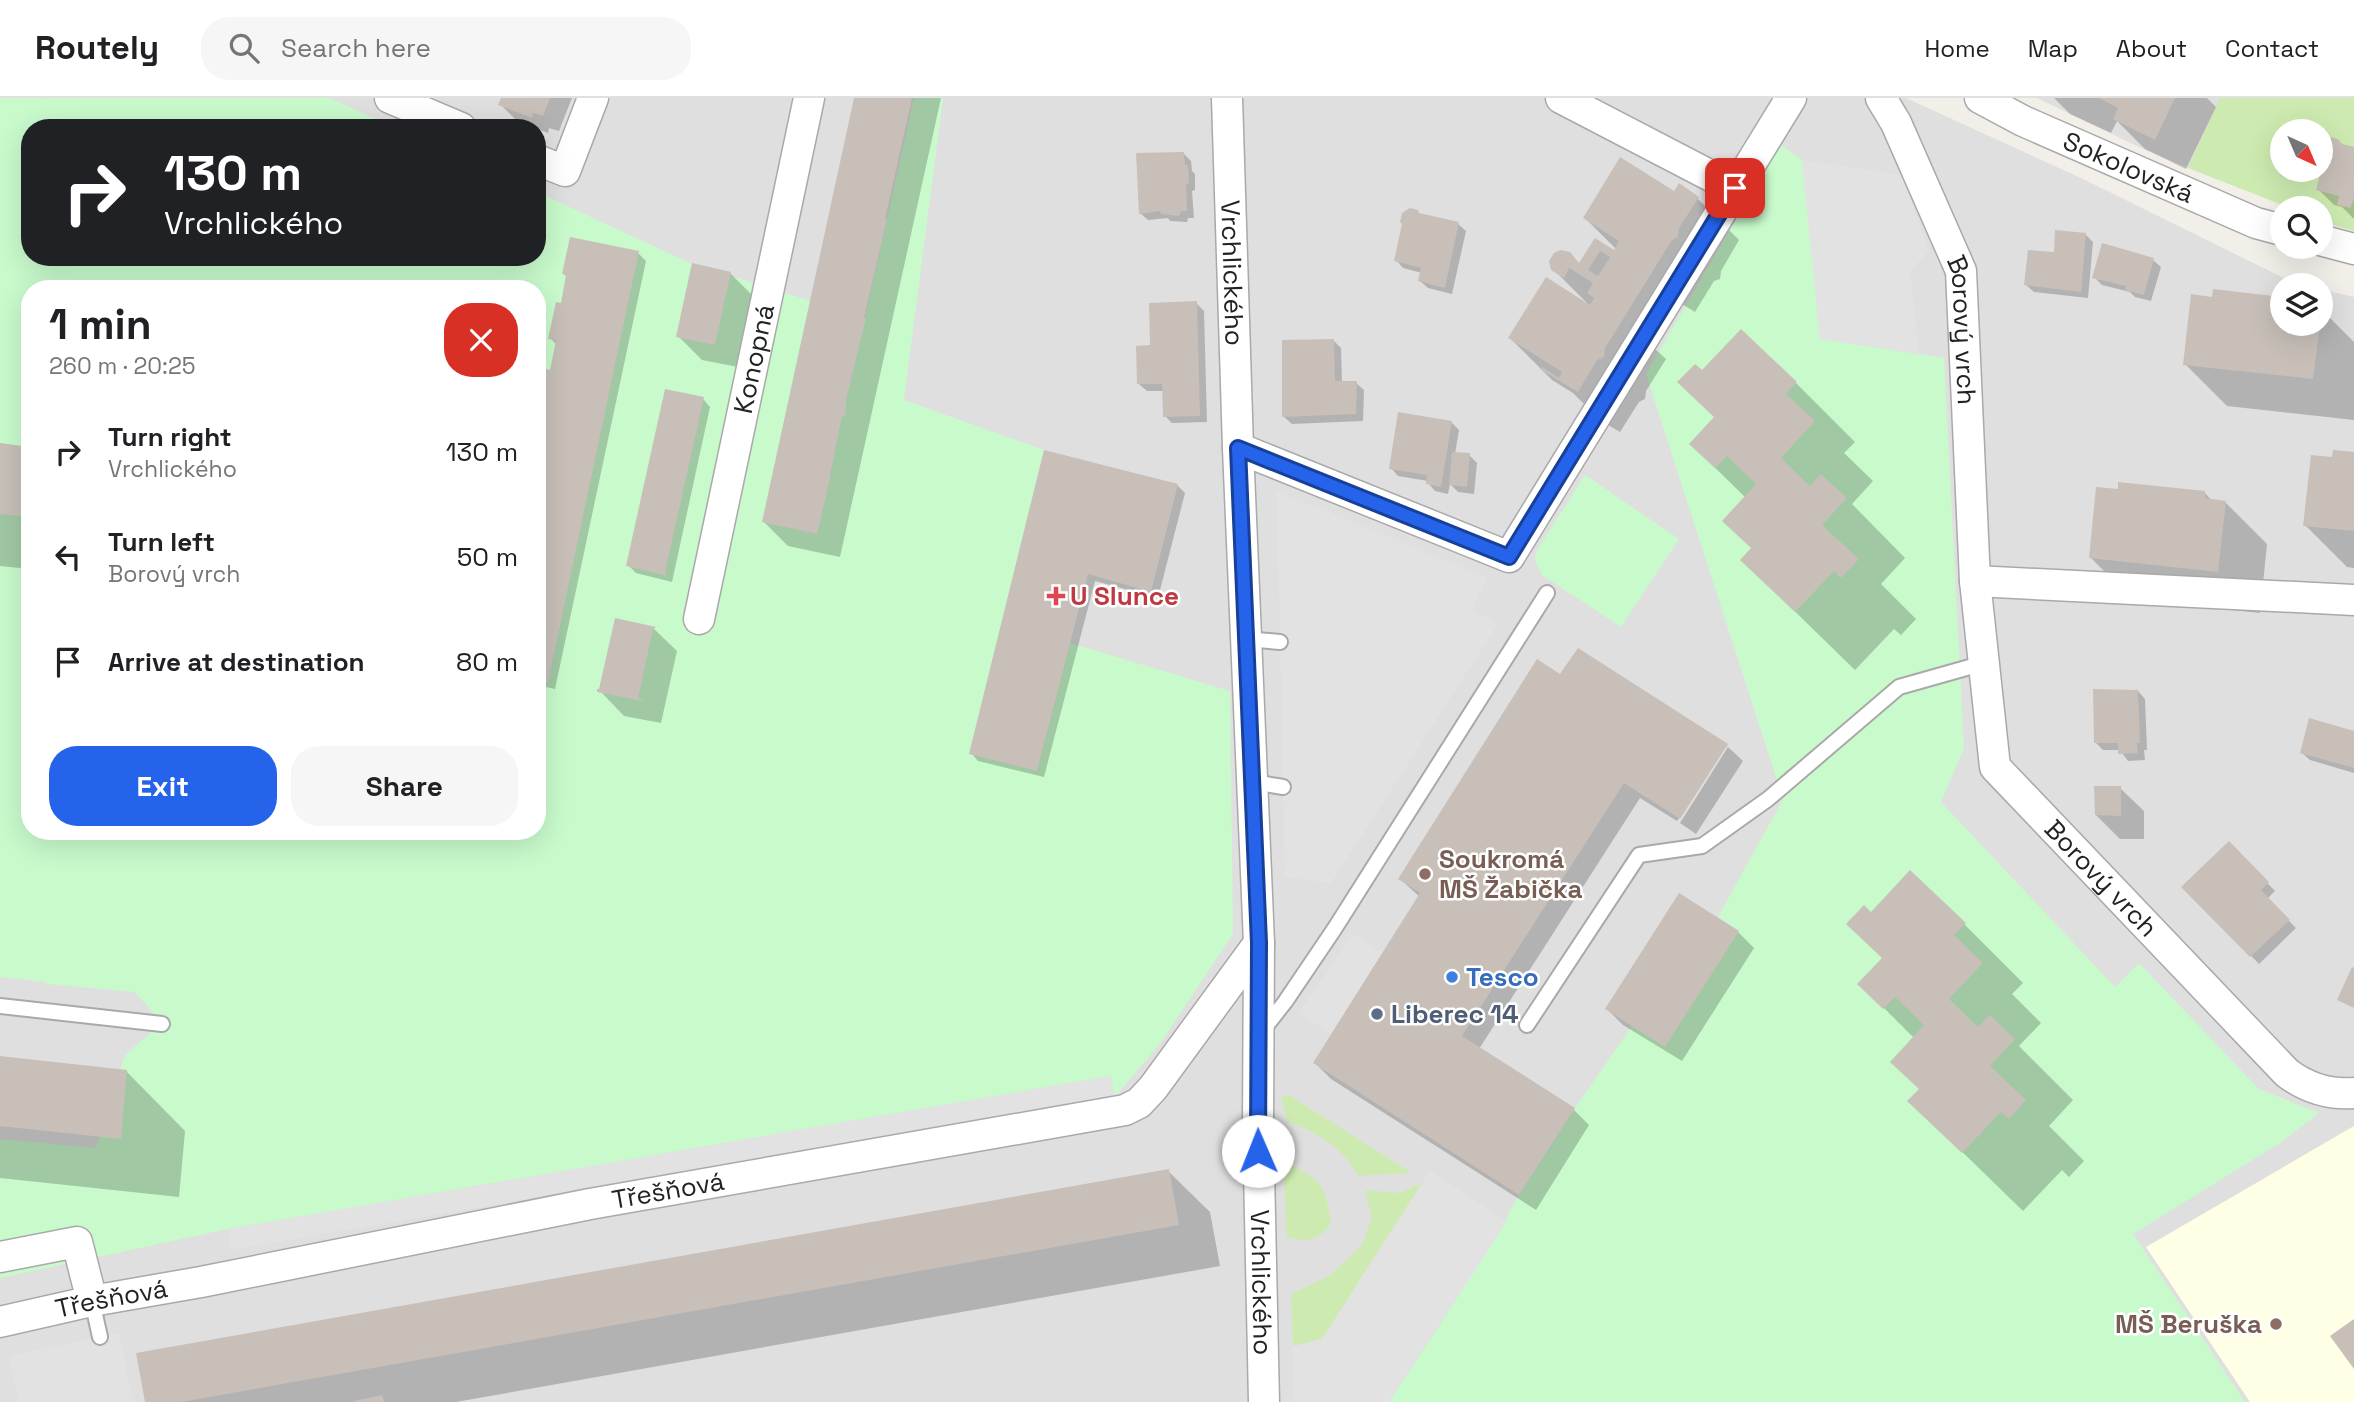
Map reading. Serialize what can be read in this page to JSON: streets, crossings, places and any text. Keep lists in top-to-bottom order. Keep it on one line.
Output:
{"streets":{"street":["Sokolovská","Vrchlického","Borový vrch","Konopná","Třešňová"]},"crossings":[["Vrchlického","Třešňová"]],"places":{"health":["U Slunce"],"other":["Soukromá MŠ Žabička","Tesco","Liberec 14","MŠ Beruška"]},"north":"bottom right","page":{"header":"Routely","search":"Search here","nav":["Home","Map","About","Contact"],"turn":["130 m","Vrchlického"],"heading":["1 min","260 m · 20:25"],"list":[{"name":"Turn right","note":"Vrchlického","value":"130 m"},{"name":"Turn left","note":"Borový vrch","value":"50 m"},{"name":"Arrive at destination","value":"80 m"}],"buttons":["Exit","Share"]}}
